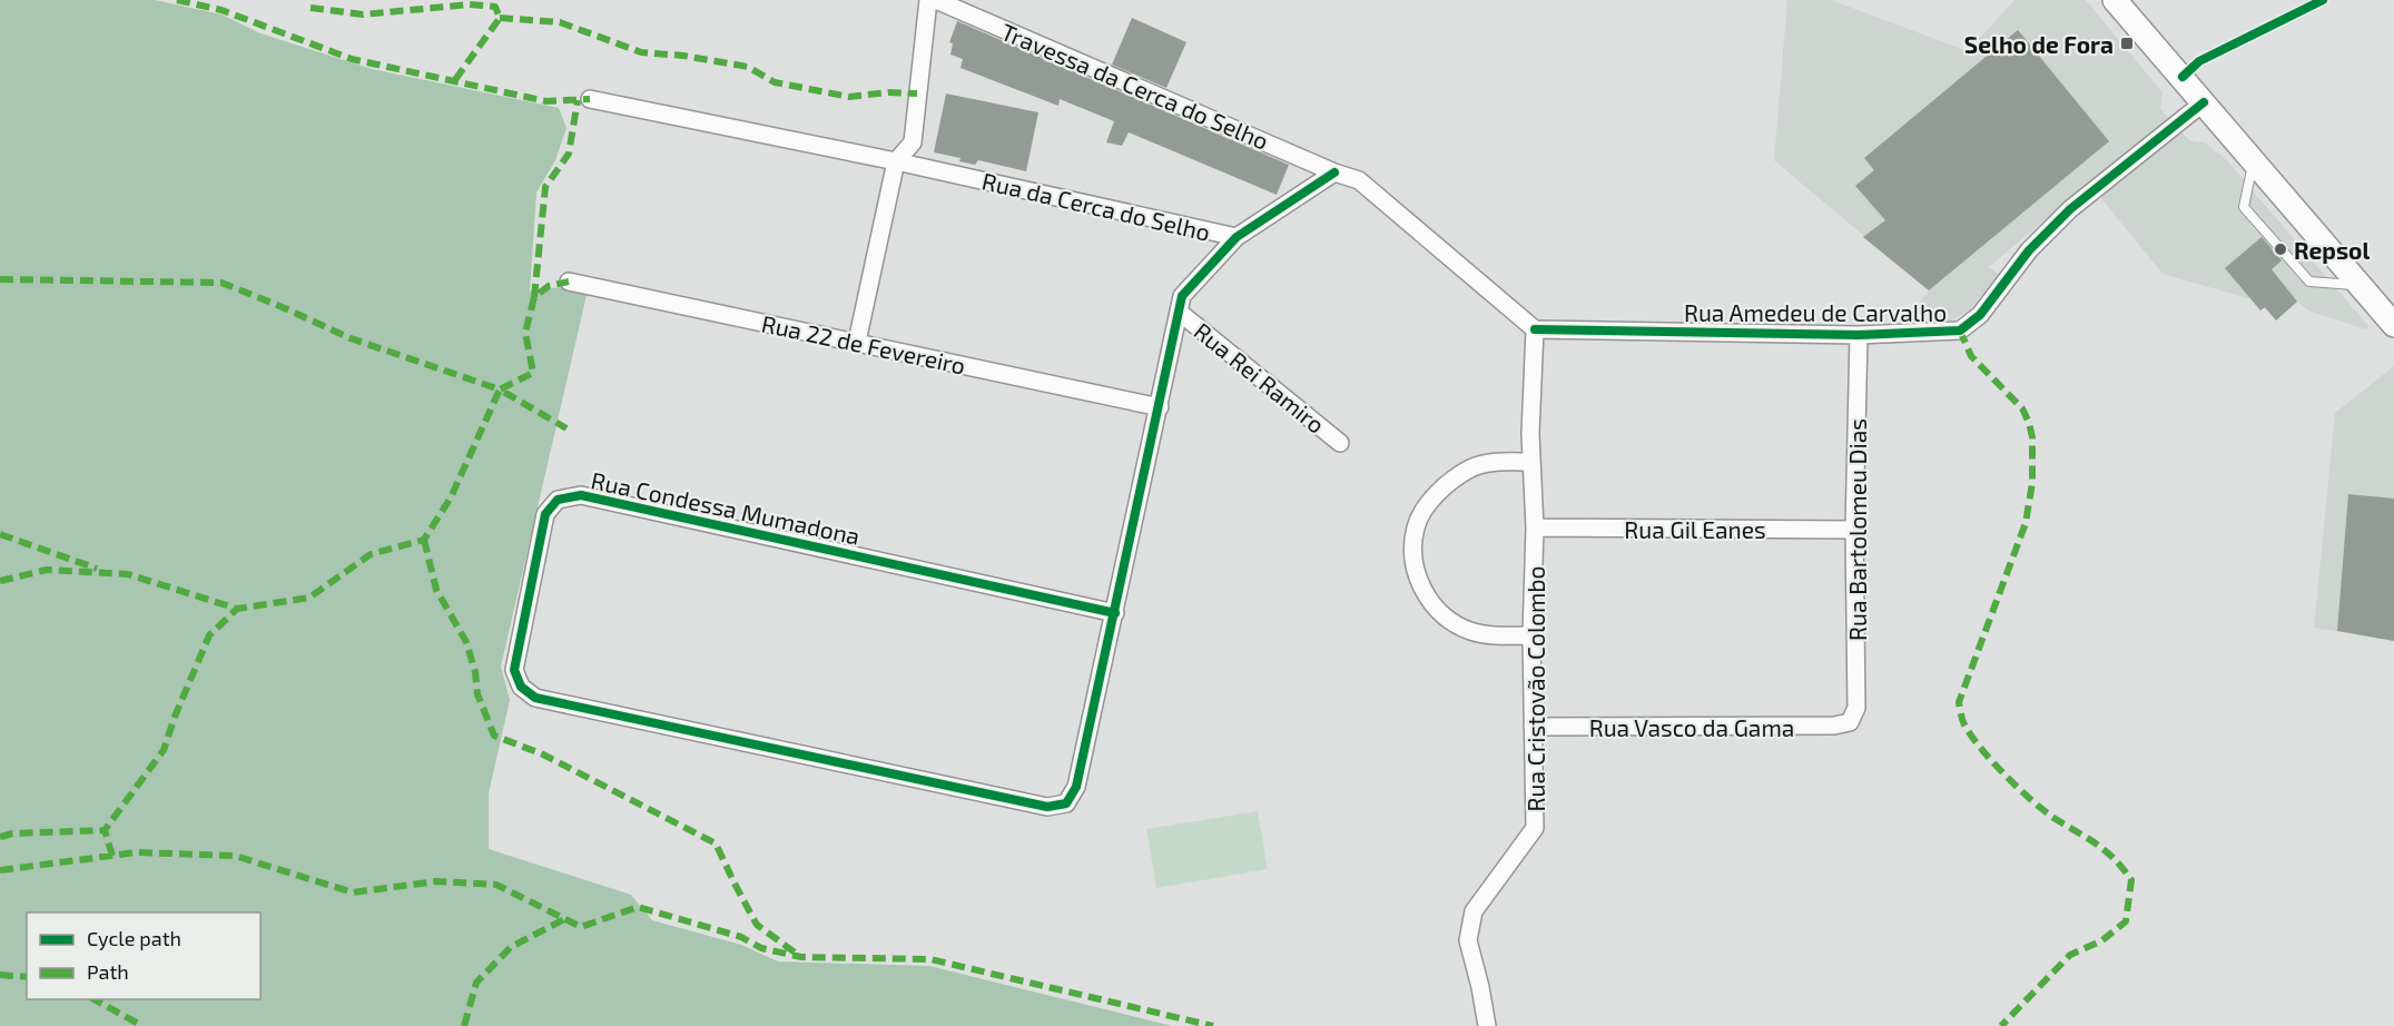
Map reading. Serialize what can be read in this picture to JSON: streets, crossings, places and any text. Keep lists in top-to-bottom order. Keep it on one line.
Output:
{"streets":{"street":["Travessa da Cerca do Selho","Rua da Cerca do Selho","Rua Amedeu de Carvalho","Rua 22 de Fevereiro","Rua Rei Ramiro","Rua Condessa Mumadona","Rua Gil Eanes","Rua Bartolomeu Dias","Rua Cristovão Colombo","Rua Vasco da Gama"]},"crossings":[["Travessa da Cerca do Selho","Rua da Cerca do Selho"],["Rua Amedeu de Carvalho","Rua Bartolomeu Dias"],["Rua Amedeu de Carvalho","Rua Cristovão Colombo"],["Rua Gil Eanes","Rua Bartolomeu Dias"],["Rua Gil Eanes","Rua Cristovão Colombo"],["Rua Bartolomeu Dias","Rua Vasco da Gama"],["Rua Cristovão Colombo","Rua Vasco da Gama"]],"places":{"transit":["Selho de Fora"],"other":["Repsol"]},"legend":["Cycle path","Path"]}
